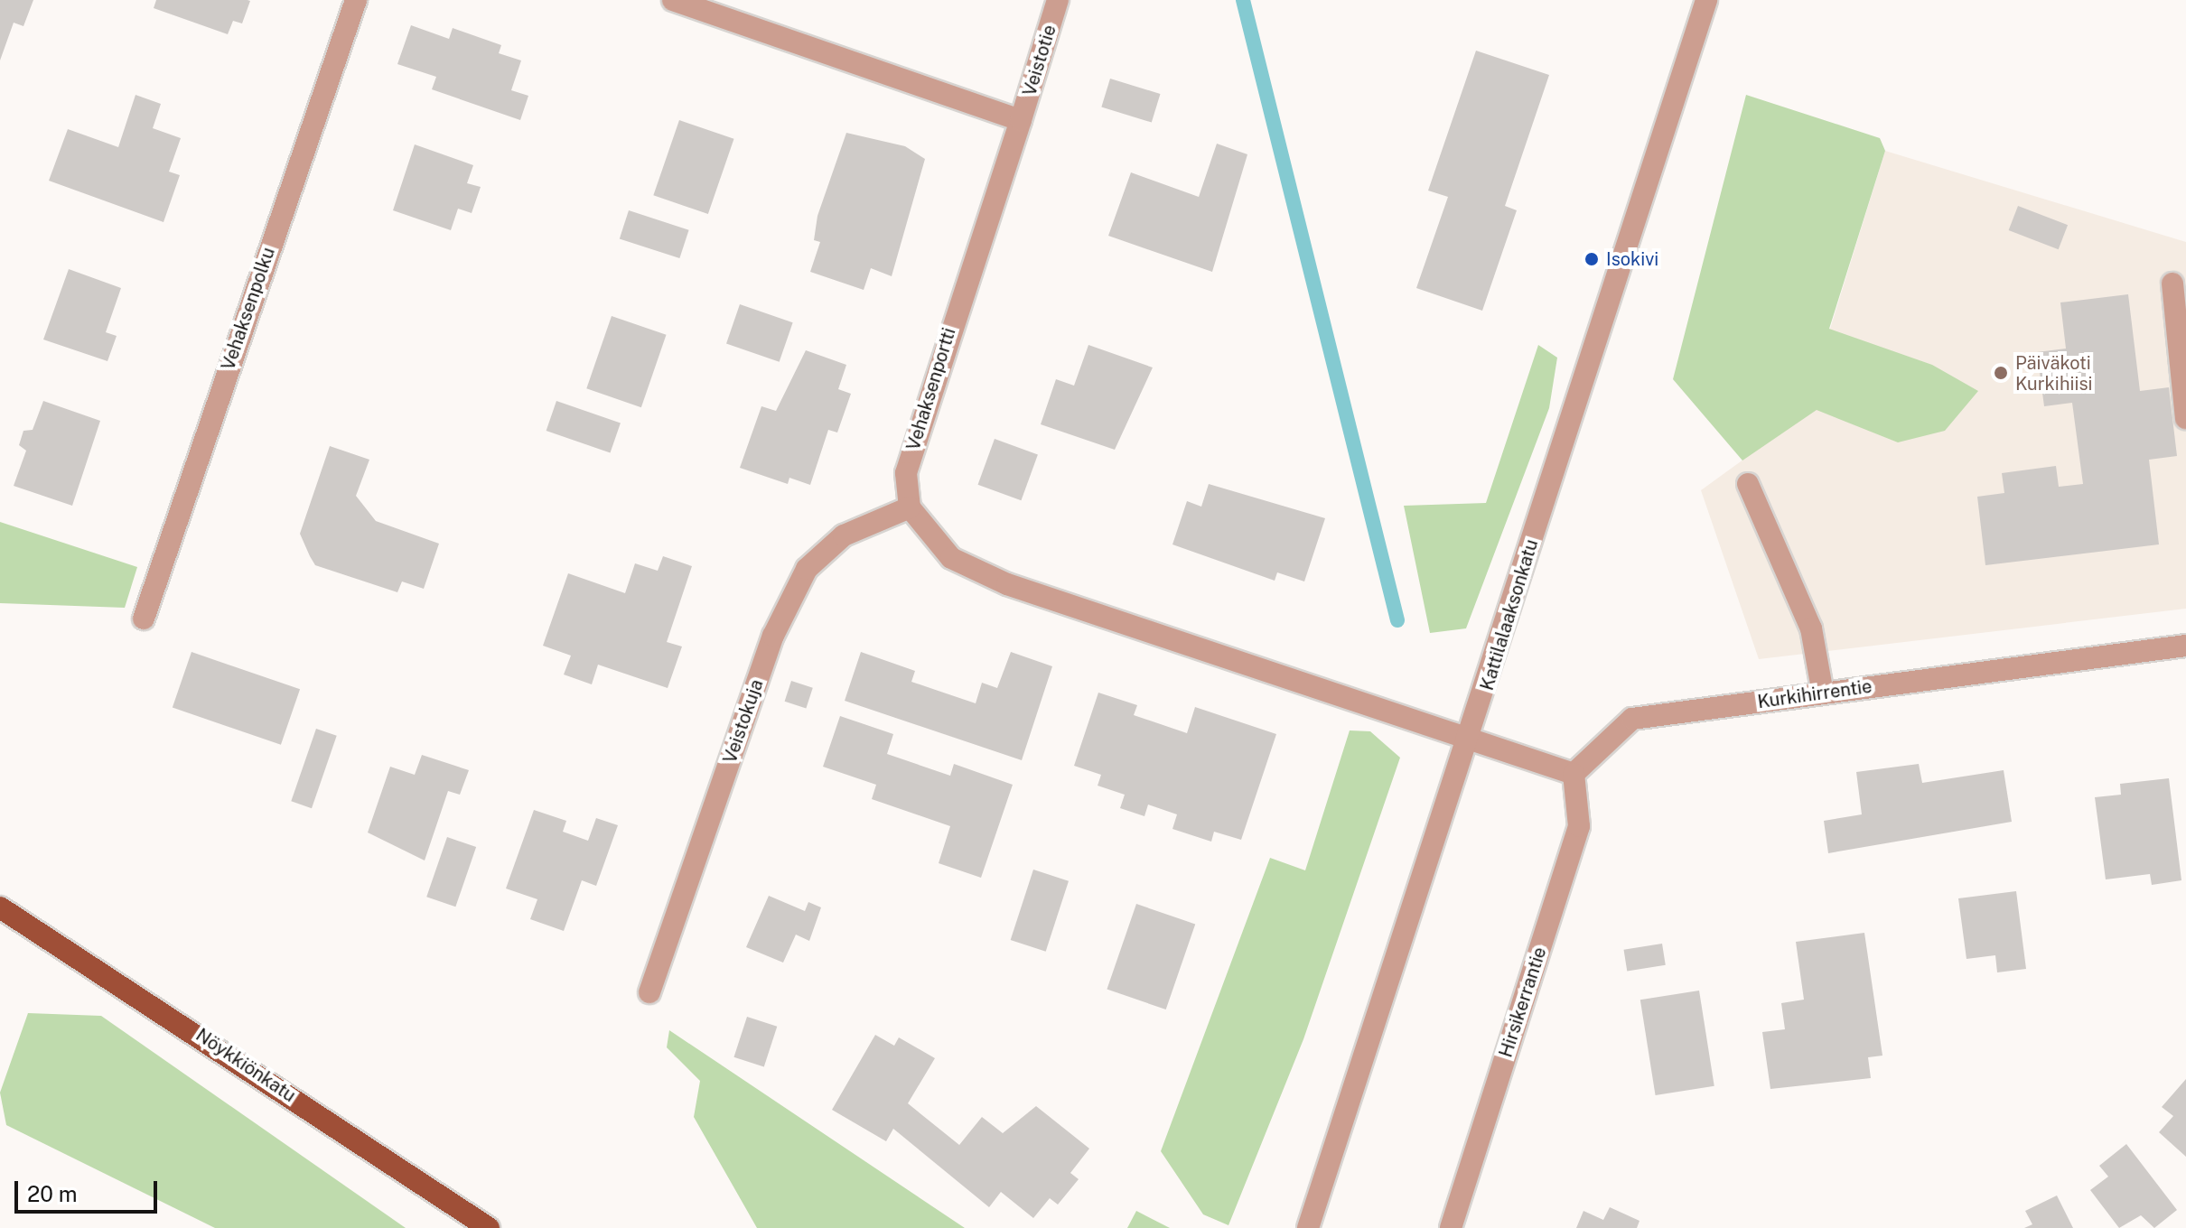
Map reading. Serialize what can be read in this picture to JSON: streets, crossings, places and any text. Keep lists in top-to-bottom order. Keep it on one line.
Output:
{"streets":{"main road":["Nöykkiönkatu"],"street":["Veistotie","Vehaksenpolku","Vehaksenportti","Kattilalaaksonkatu","Kurkihirrentie","Veistokuja","Hirsikerrantie"]},"crossings":[["Veistotie","Vehaksenportti"],["Vehaksenportti","Veistokuja"],["Kurkihirrentie","Hirsikerrantie"]],"places":["Isokivi","Päiväkoti Kurkihiisi"],"scale_bar":"20 m"}
